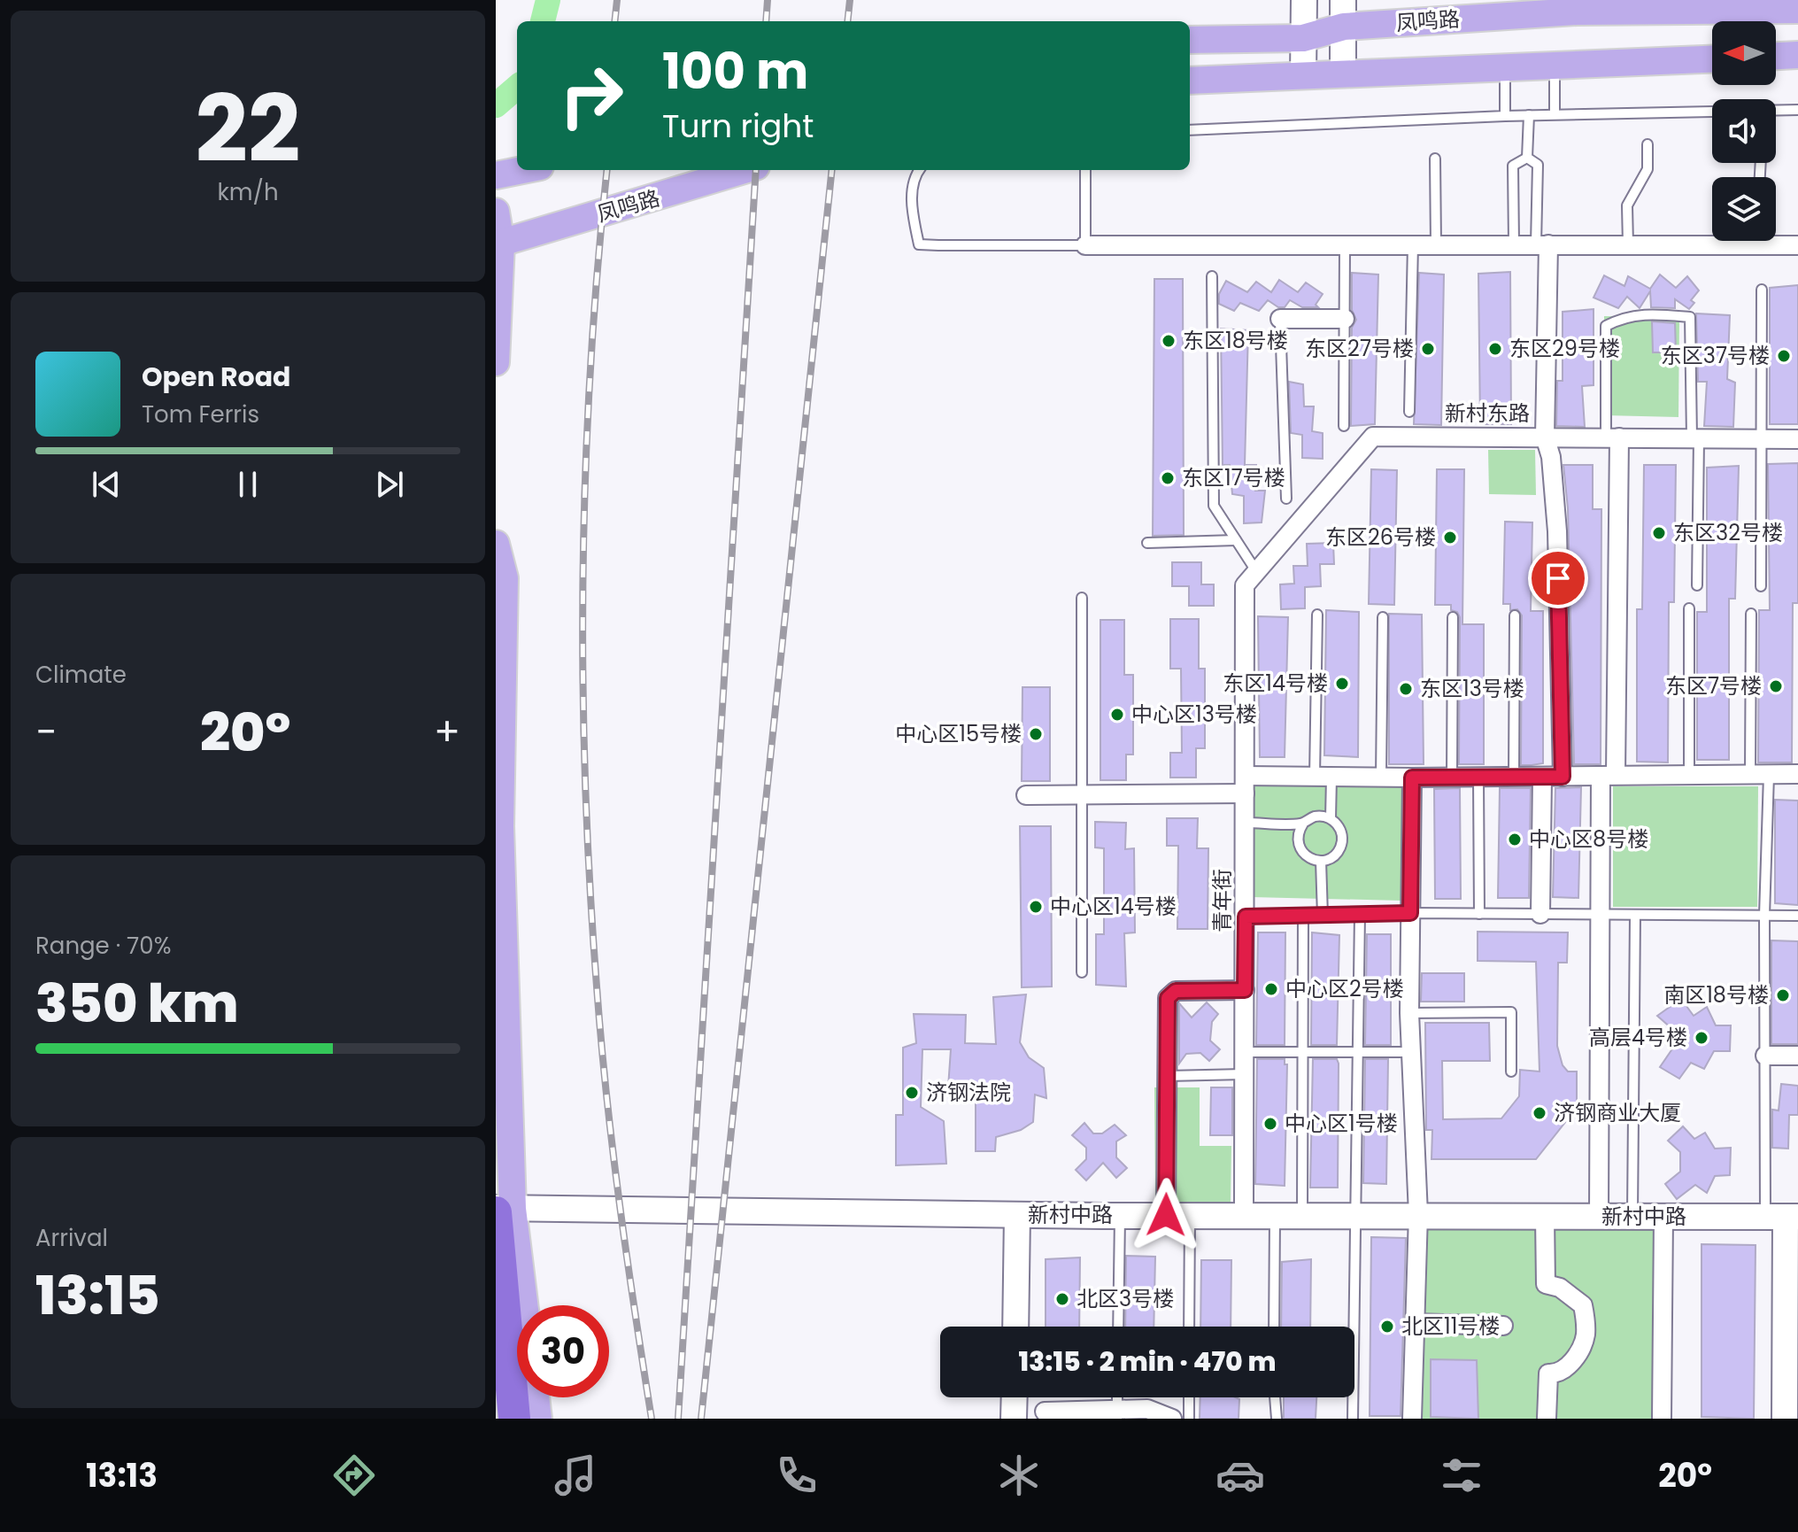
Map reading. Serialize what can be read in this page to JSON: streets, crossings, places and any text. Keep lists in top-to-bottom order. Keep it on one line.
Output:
{"streets":{"main road":["凤鸣路"],"street":["新村东路","青年街","新村中路"]},"crossings":[["新村东路","青年街"],["青年街","新村中路"]],"places":["东区18号楼","东区27号楼","东区29号楼","东区37号楼","东区17号楼","东区32号楼","东区26号楼","东区14号楼","东区7号楼","东区13号楼","中心区13号楼","中心区15号楼","中心区8号楼","中心区14号楼","中心区2号楼","南区18号楼","高层4号楼","济钢法院","济钢商业大厦","中心区1号楼","北区3号楼","北区11号楼"],"north":"left","page":{"tile":[["22","km/h"],"Climate",["Range · 70%","350 km"],["Arrival","13:15"]],"turn":["100 m","Turn right"],"song":["Open Road","Tom Ferris"],"heat":["−","20°","+"],"limit":"30","trip":"13:15 · 2 min · 470 m","tabs":["13:13","20°"]}}
